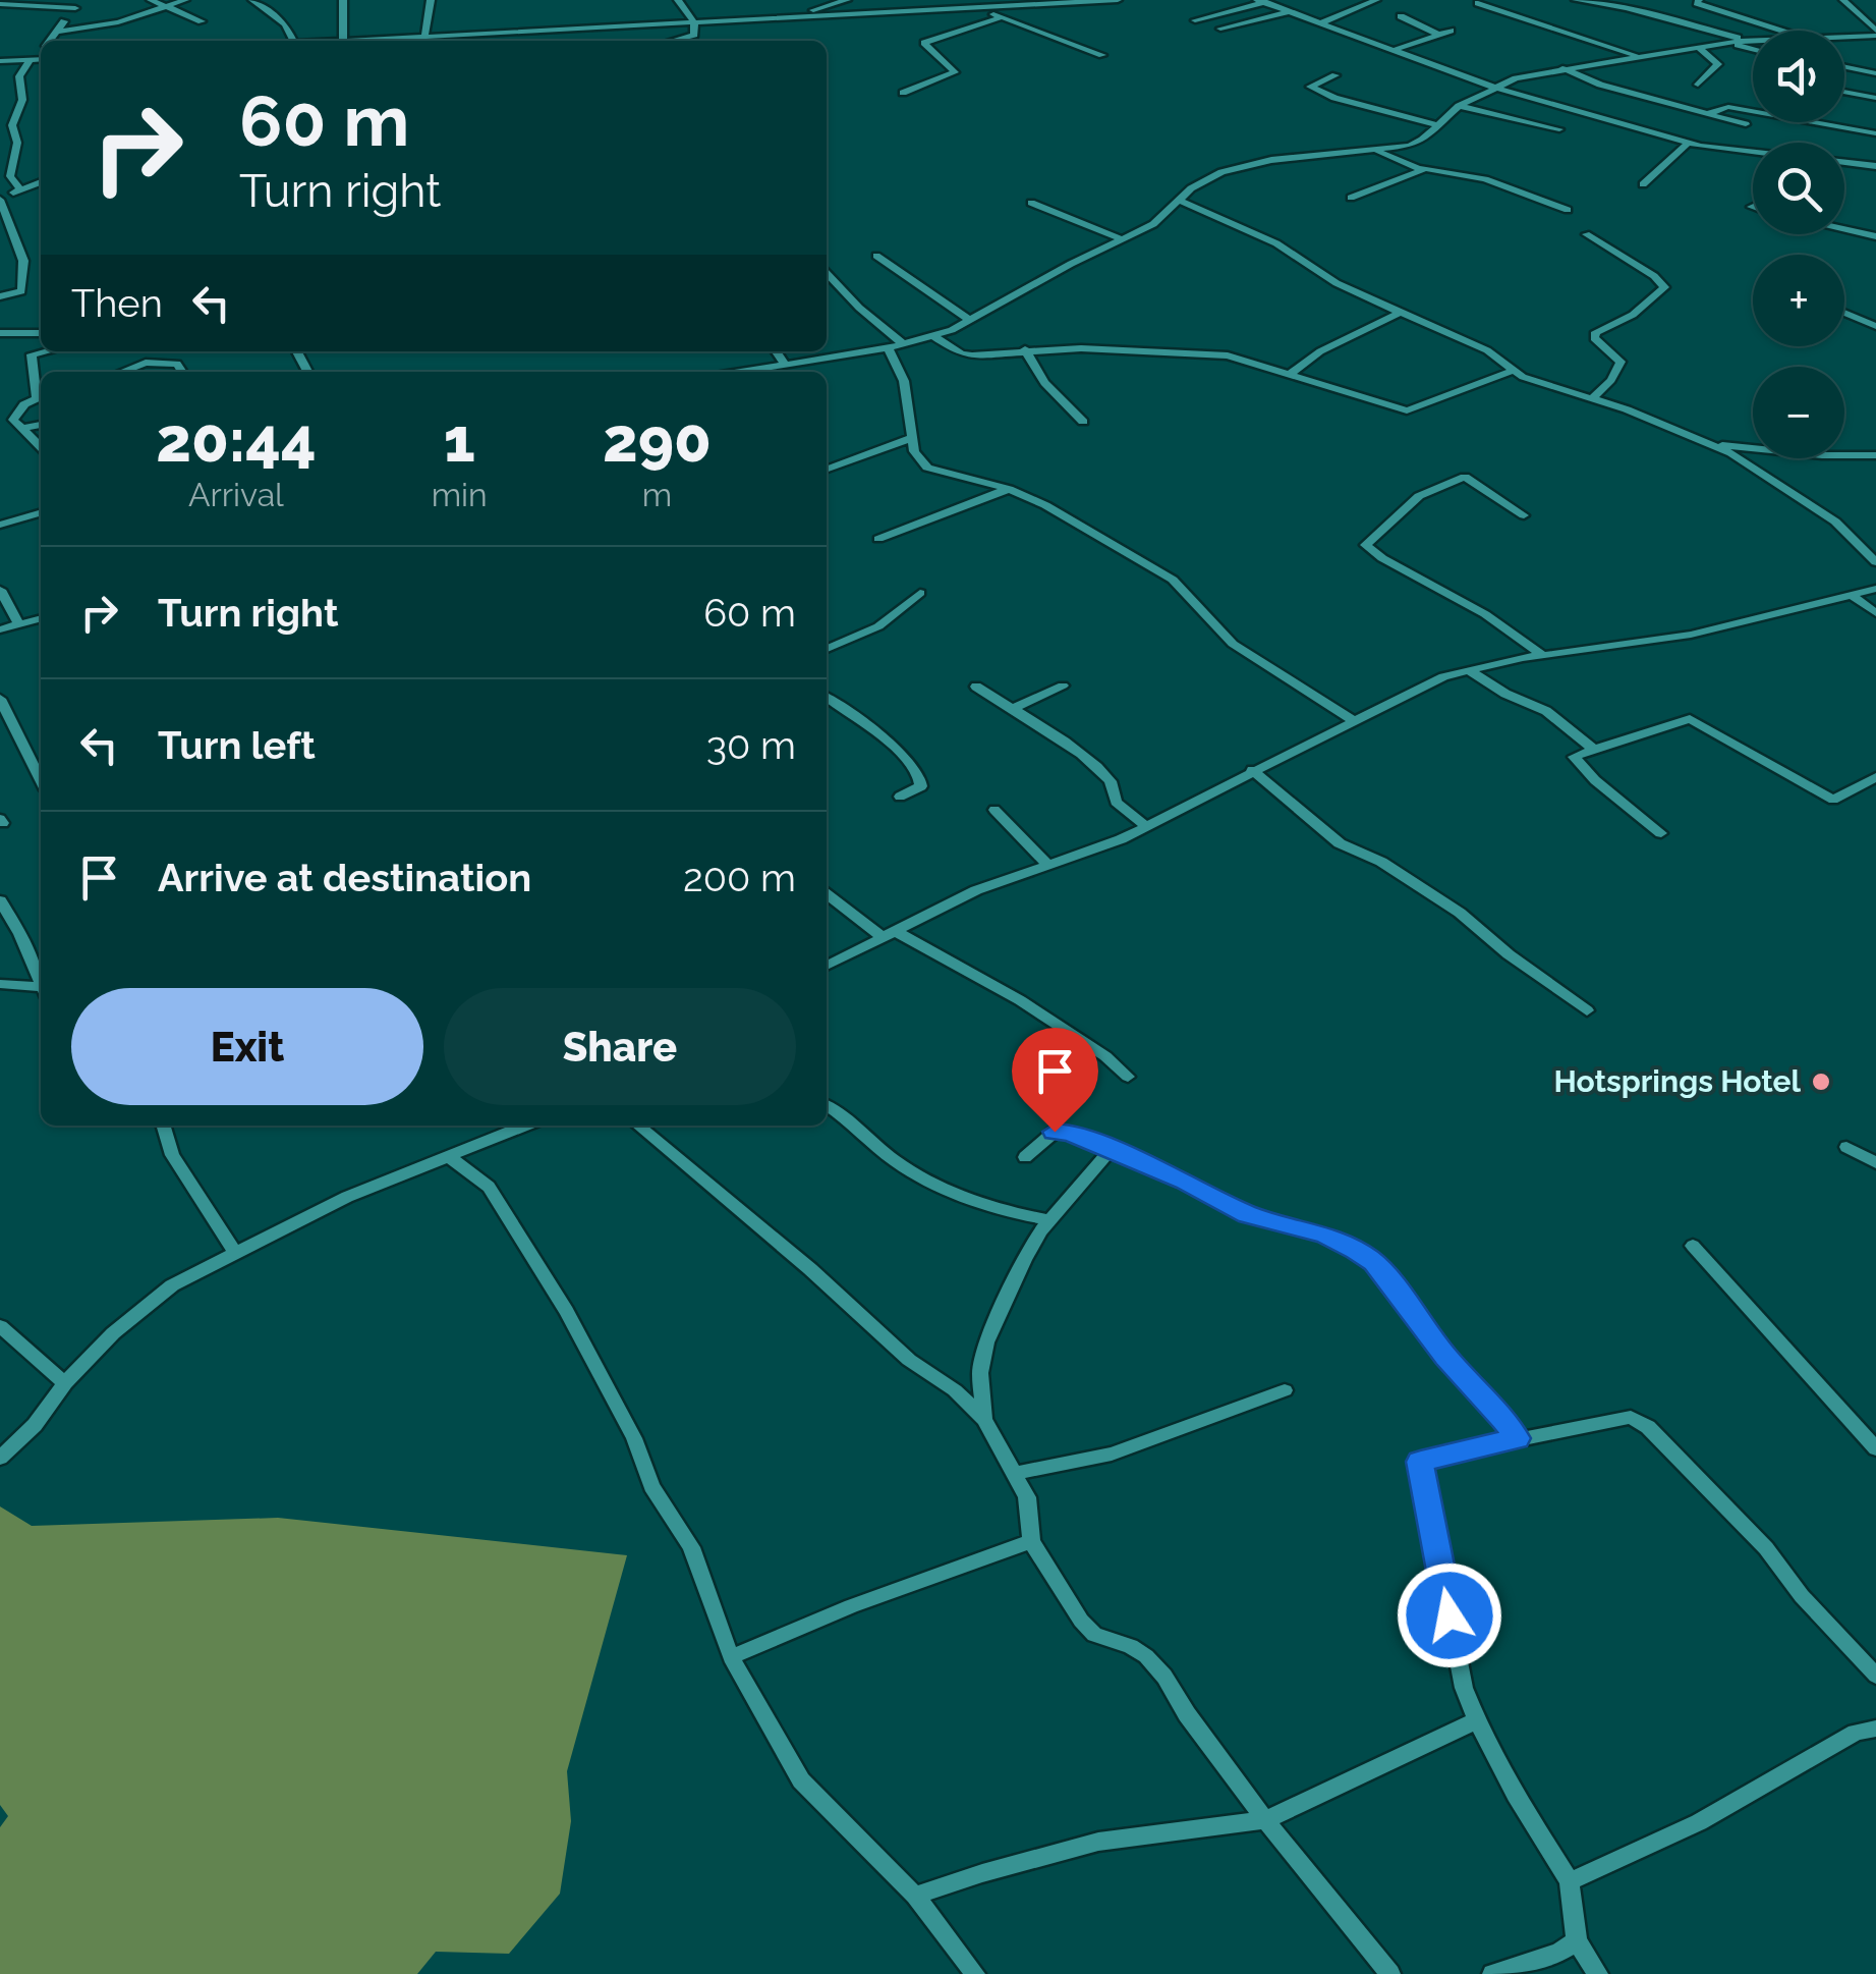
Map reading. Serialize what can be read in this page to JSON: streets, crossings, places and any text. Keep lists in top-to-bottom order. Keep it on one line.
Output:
{"places":["Hotsprings Hotel"],"page":{"map_buttons":["+","−"],"turn":["60 m","Turn right"],"then":"Then","eta":["20:44","Arrival","1","min","290","m"],"list":[{"name":"Turn right","value":"60 m"},{"name":"Turn left","value":"30 m"},{"name":"Arrive at destination","value":"200 m"}],"buttons":["Exit","Share"]}}
